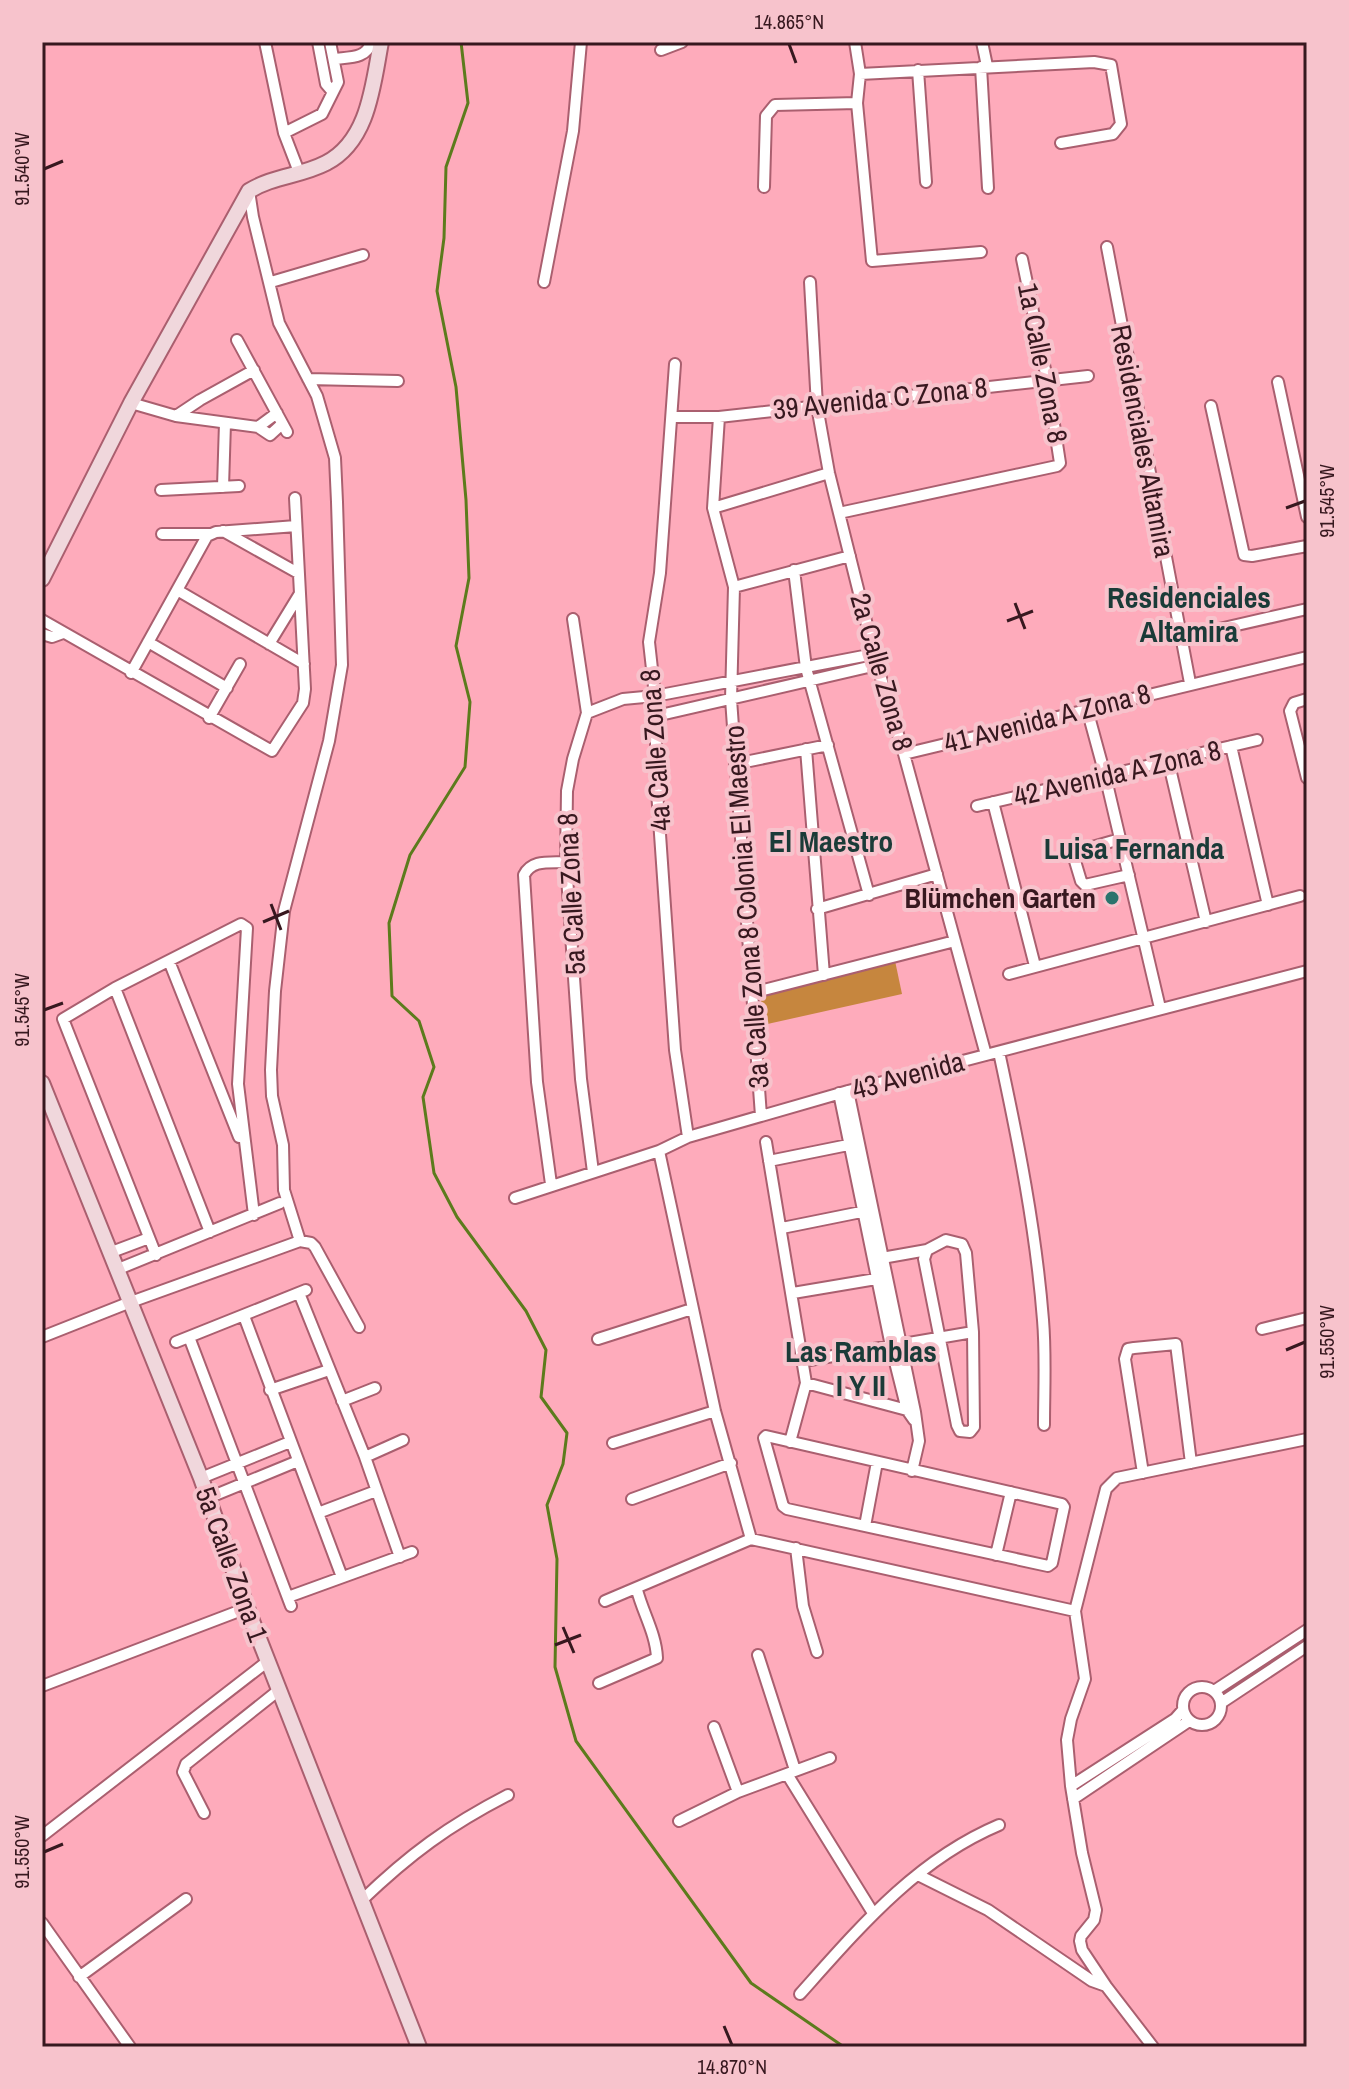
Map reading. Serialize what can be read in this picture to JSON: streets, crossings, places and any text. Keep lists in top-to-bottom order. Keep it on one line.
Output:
{"streets":{"street":["1a Calle Zona 8","39 Avenida C Zona 8","Residenciales Altamira","2a Calle Zona 8","41 Avenida A Zona 8","4a Calle Zona 8","42 Avenida A Zona 8","5a Calle Zona 8","3a Calle Zona 8 Colonia El Maestro","43 Avenida","5a Calle Zona 1"]},"crossings":[["1a Calle Zona 8","39 Avenida C Zona 8"],["1a Calle Zona 8","2a Calle Zona 8"],["39 Avenida C Zona 8","2a Calle Zona 8"],["39 Avenida C Zona 8","4a Calle Zona 8"],["39 Avenida C Zona 8","3a Calle Zona 8 Colonia El Maestro"],["Residenciales Altamira","41 Avenida A Zona 8"],["2a Calle Zona 8","41 Avenida A Zona 8"],["2a Calle Zona 8","43 Avenida"],["4a Calle Zona 8","43 Avenida"],["5a Calle Zona 8","43 Avenida"],["3a Calle Zona 8 Colonia El Maestro","43 Avenida"]],"districts":["Residenciales Altamira","El Maestro","Luisa Fernanda","Las Ramblas I Y II"],"places":["Blümchen Garten"],"coordinates":["14.865°N","91.540°W","91.545°W","91.550°W","14.870°N"]}
